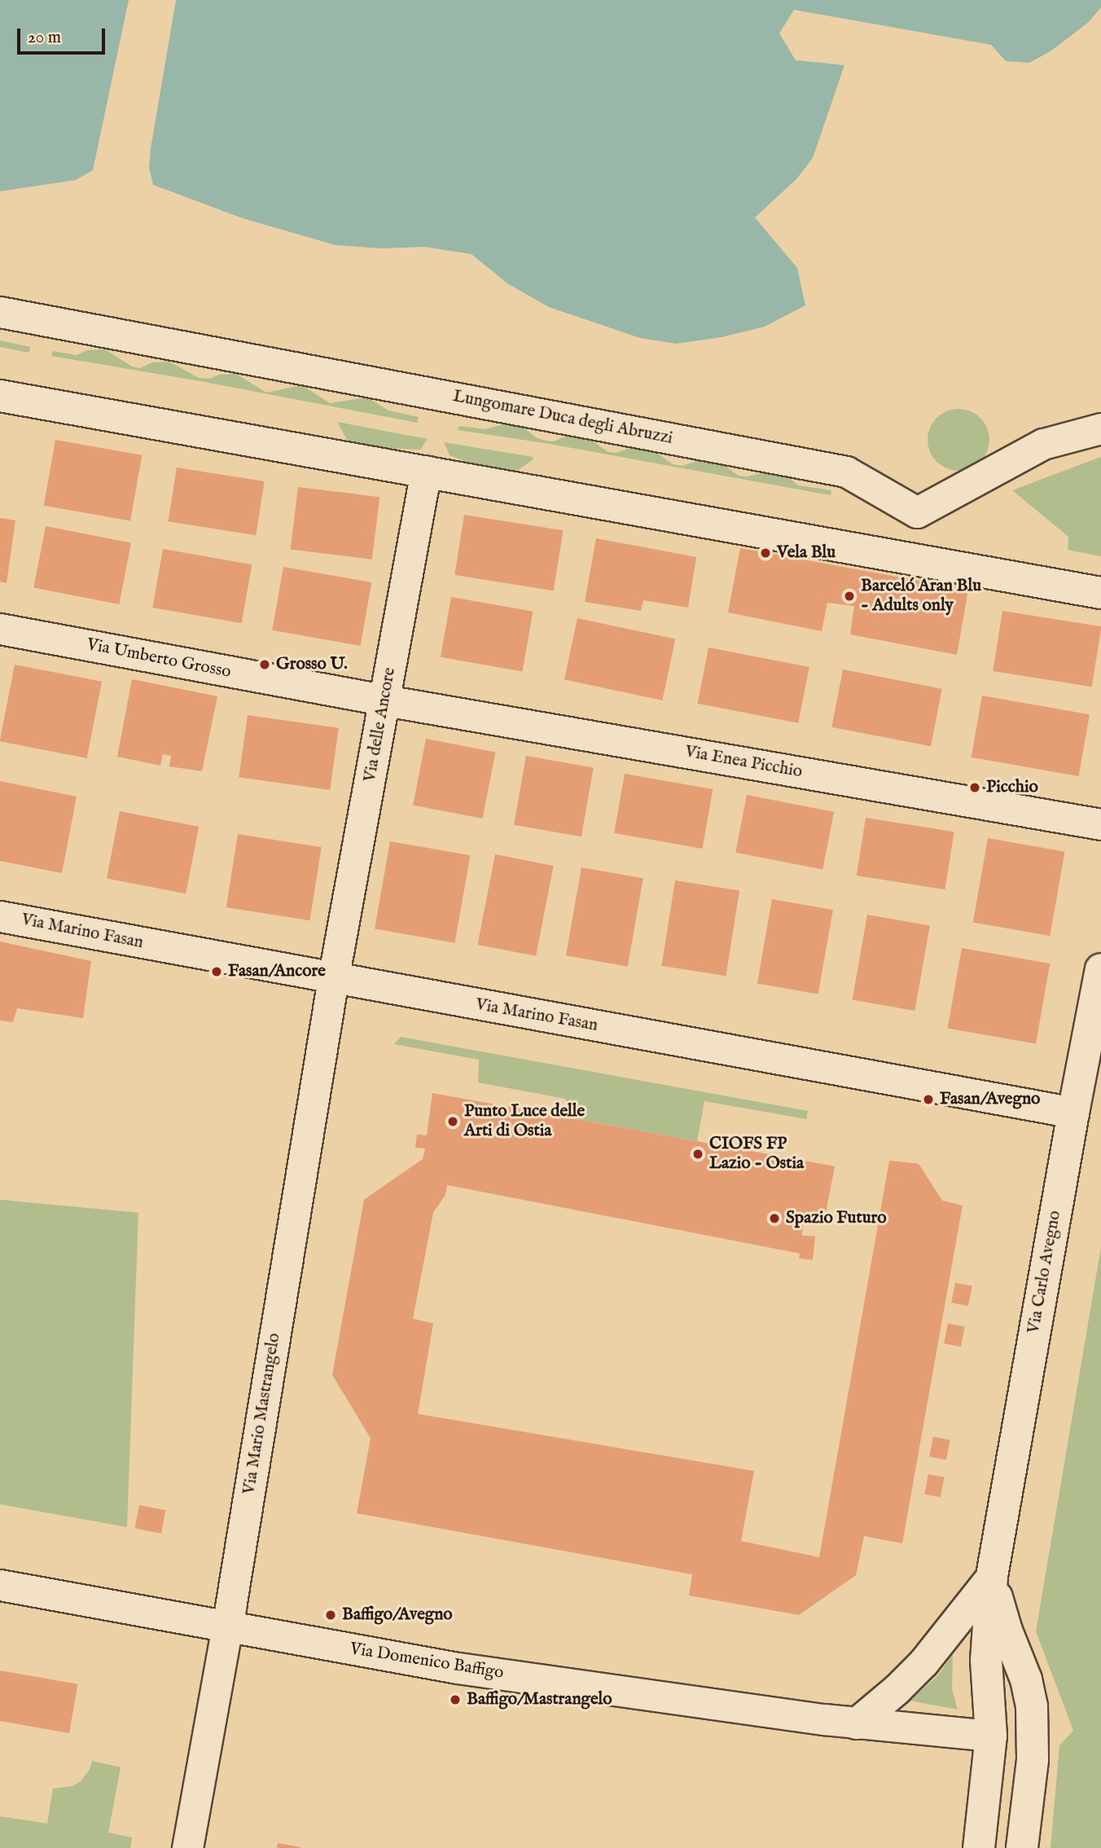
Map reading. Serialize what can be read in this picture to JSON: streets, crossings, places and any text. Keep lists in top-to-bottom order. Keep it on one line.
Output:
{"streets":{"street":["Lungomare Duca degli Abruzzi","Via Umberto Grosso","Via delle Ancore","Via Enea Picchio","Via Marino Fasan","Via Carlo Avegno","Via Mario Mastrangelo","Via Domenico Baffigo"]},"crossings":[["Via Umberto Grosso","Via delle Ancore"],["Via Umberto Grosso","Via Enea Picchio"],["Via delle Ancore","Via Enea Picchio"],["Via delle Ancore","Via Marino Fasan"],["Via delle Ancore","Via Mario Mastrangelo"],["Via Marino Fasan","Via Carlo Avegno"],["Via Marino Fasan","Via Mario Mastrangelo"],["Via Carlo Avegno","Via Domenico Baffigo"],["Via Mario Mastrangelo","Via Domenico Baffigo"]],"places":["Vela Blu","Barceló Aran Blu - Adults only","Grosso U.","Picchio","Fasan/Ancore","Fasan/Avegno","Punto Luce delle Arti di Ostia","CIOFS FP Lazio - Ostia","Spazio Futuro","Baffigo/Avegno","Baffigo/Mastrangelo"],"scale_bar":"20 m"}
